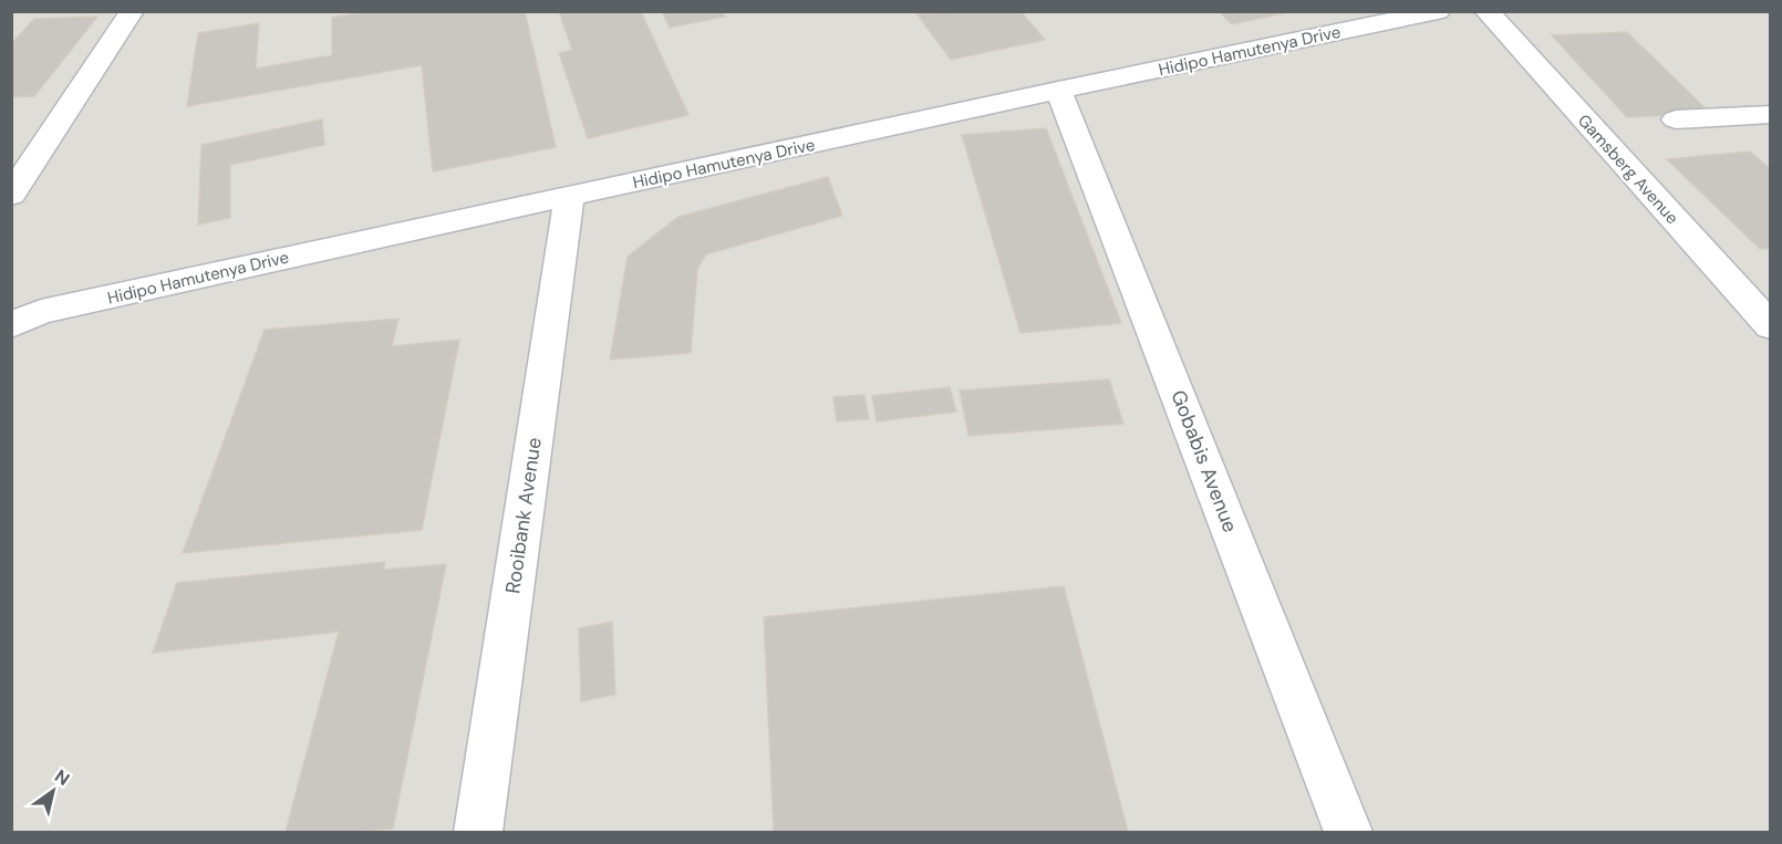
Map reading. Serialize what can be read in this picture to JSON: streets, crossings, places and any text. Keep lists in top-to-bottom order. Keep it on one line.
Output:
{"streets":{"street":["Hidipo Hamutenya Drive","Gamsberg Avenue","Gobabis Avenue","Rooibank Avenue"]},"crossings":[["Hidipo Hamutenya Drive","Gobabis Avenue"],["Hidipo Hamutenya Drive","Rooibank Avenue"]],"north":"top right"}
